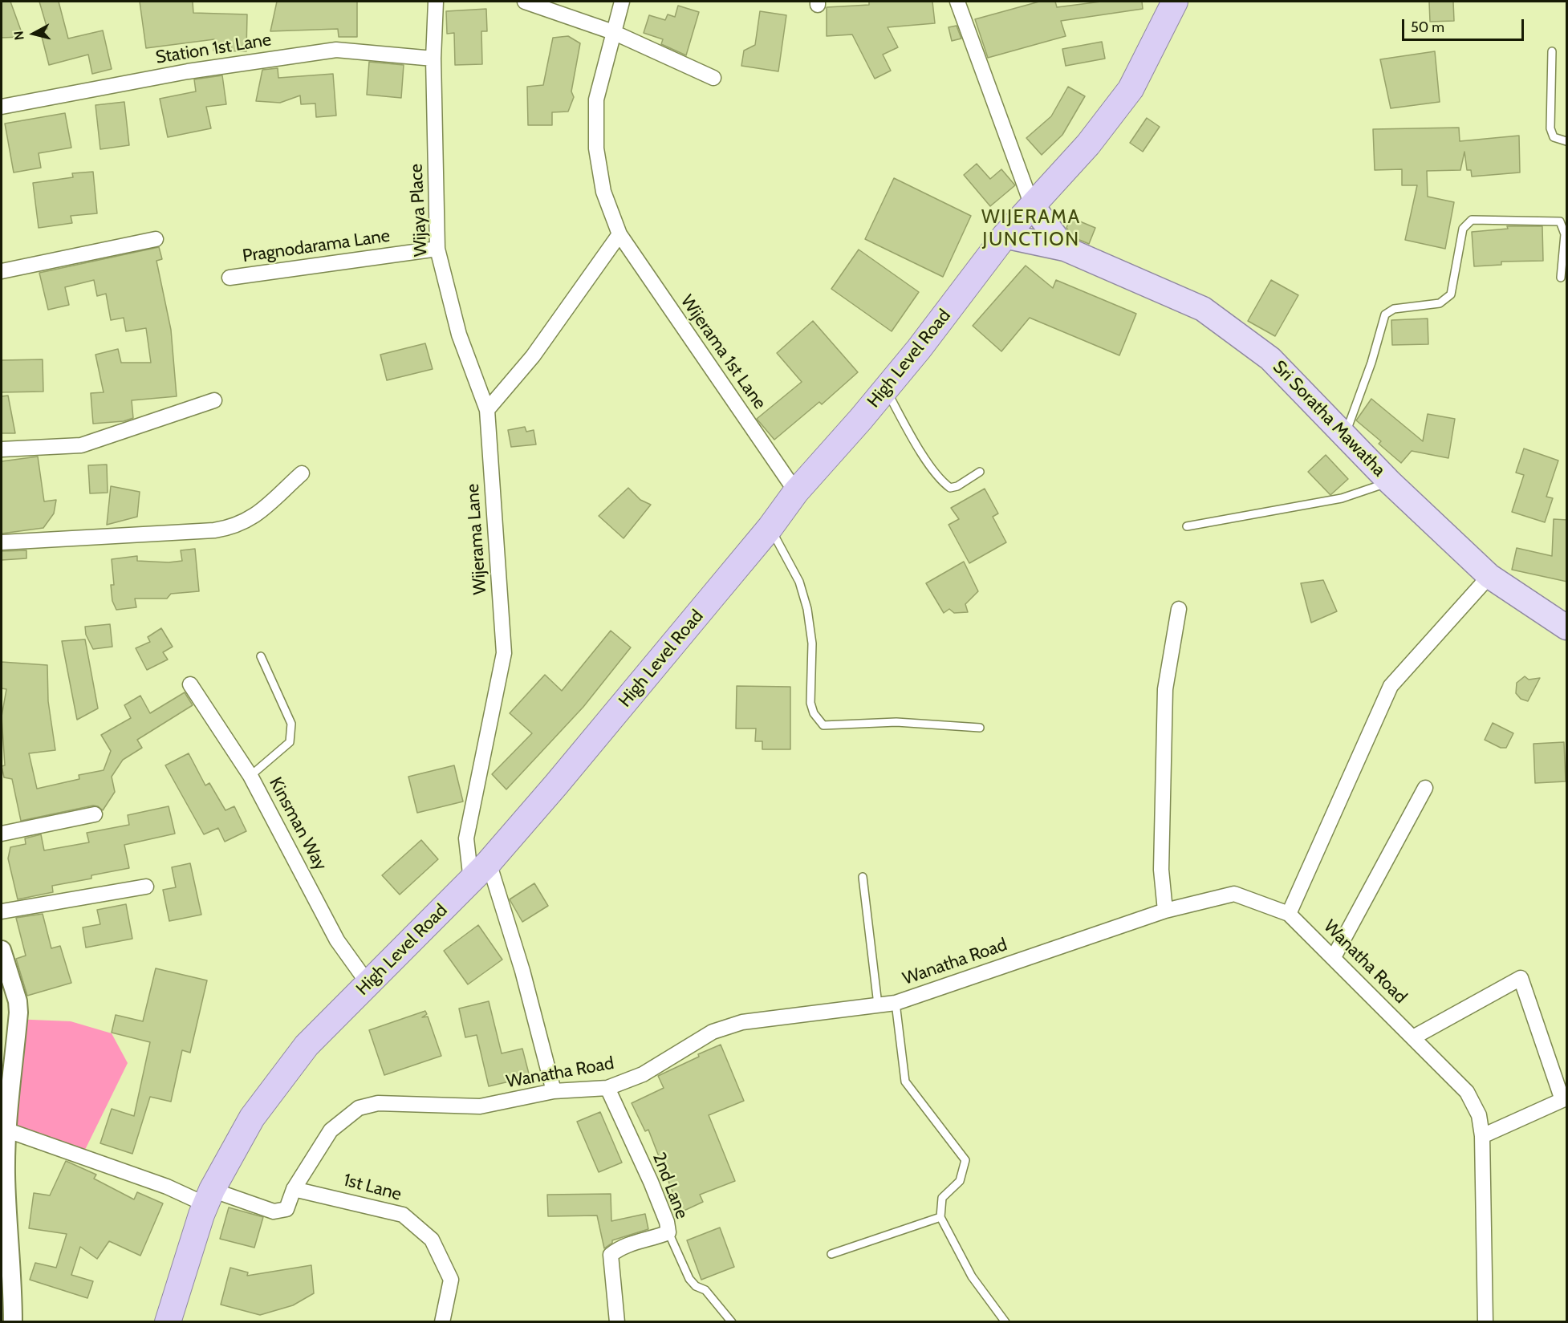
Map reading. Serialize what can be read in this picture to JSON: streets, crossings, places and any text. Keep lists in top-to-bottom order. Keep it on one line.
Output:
{"streets":{"highway":["High Level Road"],"main road":["Sri Soratha Mawatha"],"street":["Station 1st Lane","Wijaya Place","Pragnodarama Lane","Wijerama 1st Lane","Wijerama Lane","Kinsman Way","Wanatha Road","2nd Lane","1st Lane"]},"crossings":[["Station 1st Lane","Wijaya Place"],["Wijaya Place","Pragnodarama Lane"],["Wijaya Place","Wijerama Lane"],["Wijerama 1st Lane","High Level Road"],["High Level Road","Sri Soratha Mawatha"],["High Level Road","Wijerama Lane"],["High Level Road","Kinsman Way"],["High Level Road","Wanatha Road"],["Wanatha Road","2nd Lane"],["Wanatha Road","1st Lane"]],"districts":["WIJERAMA JUNCTION"],"scale_bar":"50 m","north":"left"}
